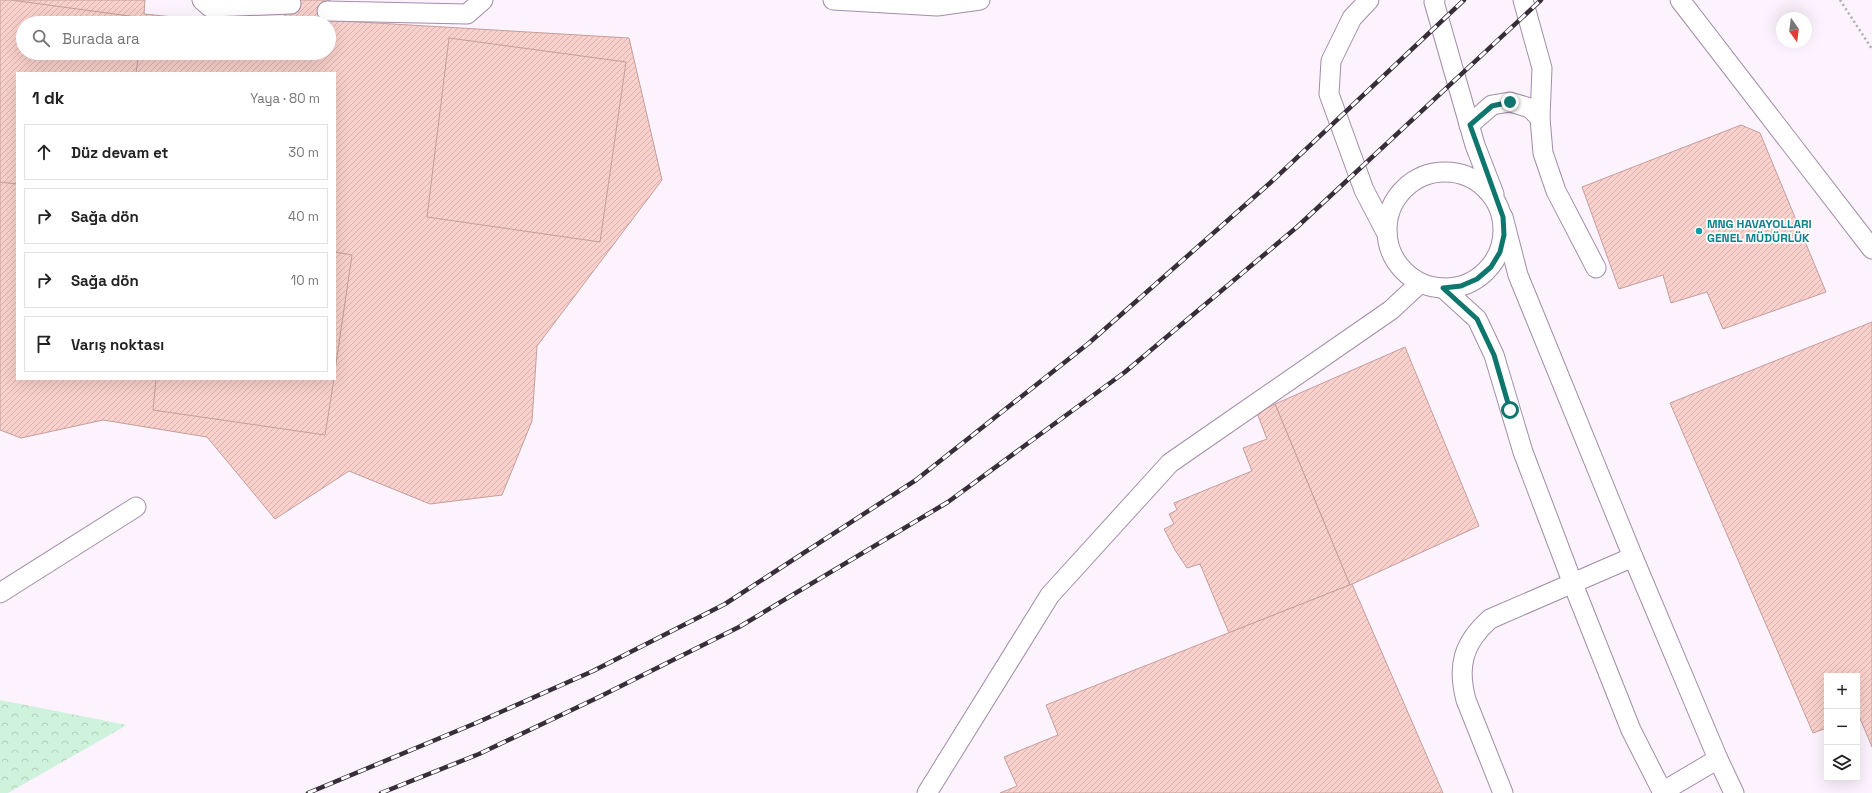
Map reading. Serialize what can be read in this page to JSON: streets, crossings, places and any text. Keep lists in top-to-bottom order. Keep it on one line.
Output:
{"places":["MNG HAVAYOLLARI GENEL MÜDÜRLÜK"],"north":"bottom","page":{"search":"Burada ara","heading":["1 dk","Yaya · 80 m"],"list":[["Düz devam et","30 m"],["Sağa dön","40 m"],["Sağa dön","10 m"],"Varış noktası"],"map_buttons":["+","−"]}}
